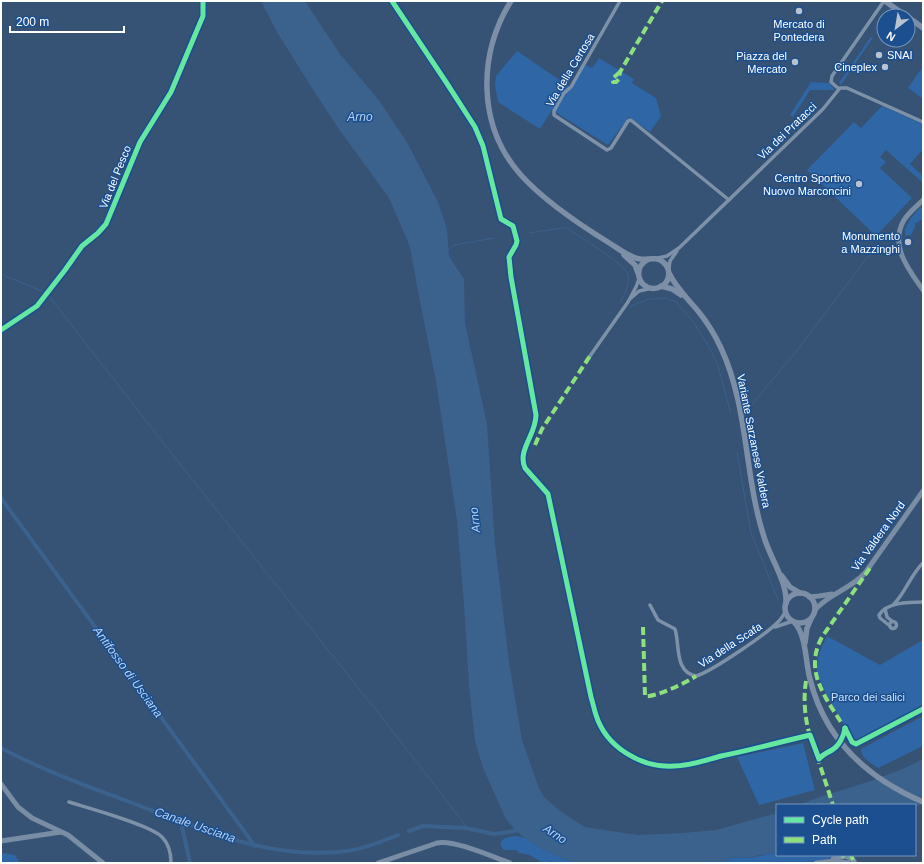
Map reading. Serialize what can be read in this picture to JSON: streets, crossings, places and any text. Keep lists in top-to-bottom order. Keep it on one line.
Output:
{"streets":{"main road":["Variante Sarzanese Valdera","Via Valdera Nord"],"street":["Via della Certosa","Via dei Pratacci","Via del Pesco","Via della Scafa"]},"crossings":[["Via della Certosa","Via dei Pratacci"],["Via dei Pratacci","Variante Sarzanese Valdera"]],"water":["Arno","Antifosso di Usciana","Canale Usciana"],"parks":["Parco dei salici"],"places":["Mercato di Pontedera","SNAI","Piazza del Mercato","Cineplex","Centro Sportivo Nuovo Marconcini","Monumento a Mazzinghi"],"legend":["Cycle path","Path"],"scale_bar":"200 m","north":"bottom left"}
